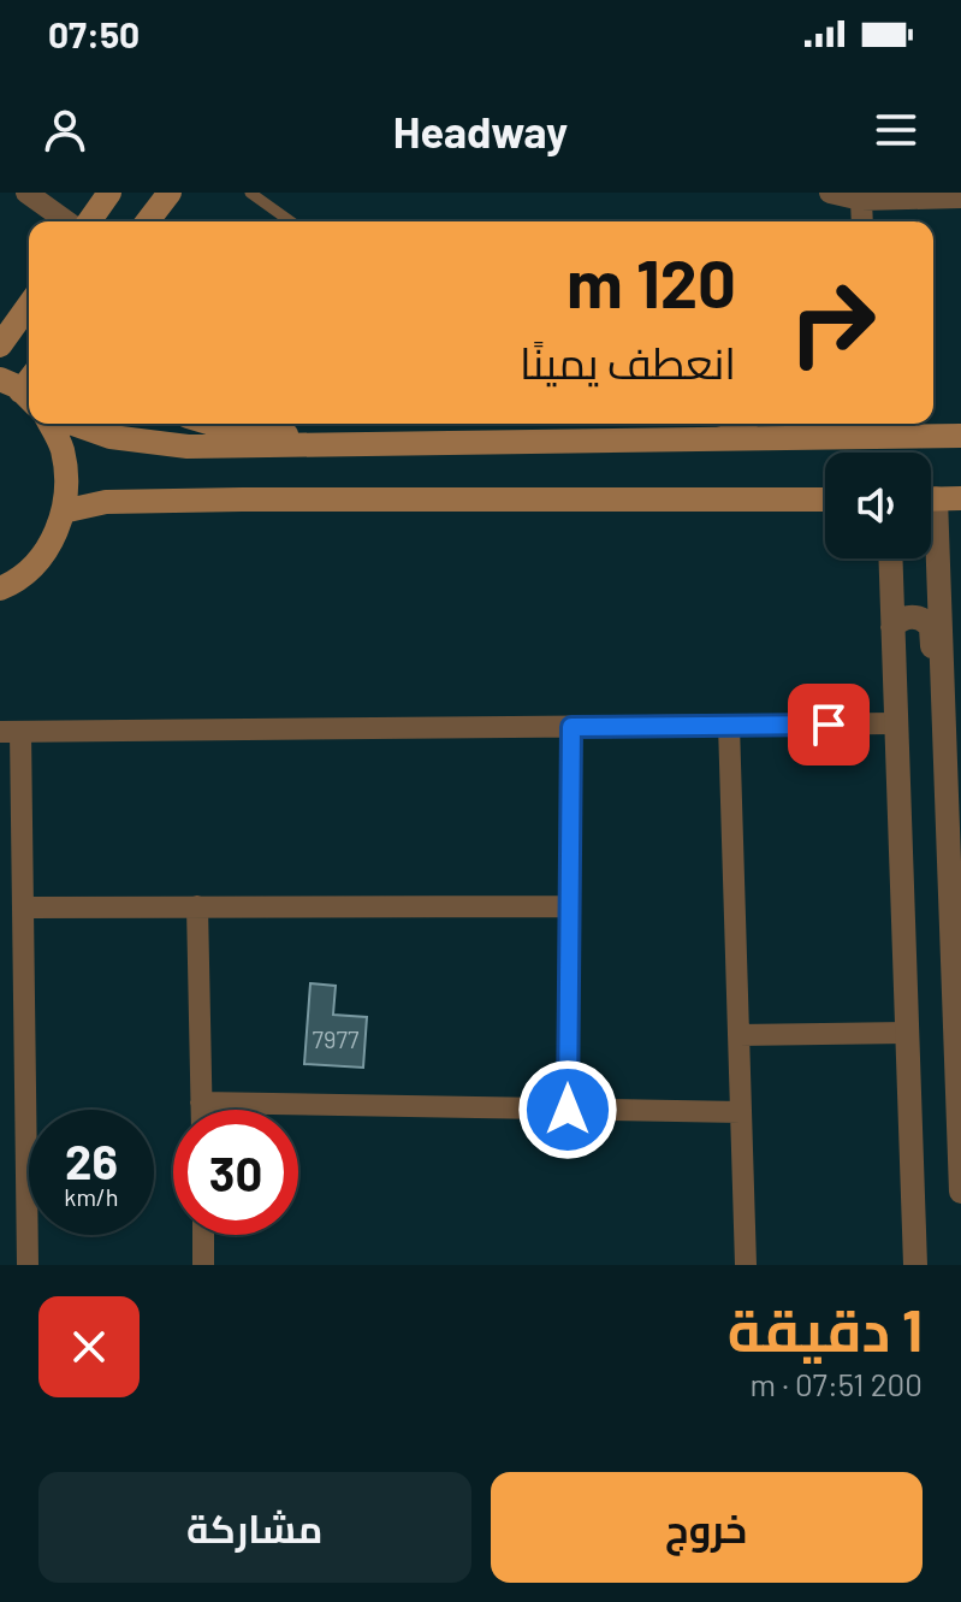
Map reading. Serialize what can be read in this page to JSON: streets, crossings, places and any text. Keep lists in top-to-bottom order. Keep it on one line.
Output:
{"house_numbers":["7977"],"page":{"status":"07:50","header":"Headway","turn":["120 m","انعطف يمينًا"],"speed":"26 km/h","limit":"30","heading":["1 دقيقة","200 m · 07:51"],"buttons":["خروج","مشاركة"]}}
